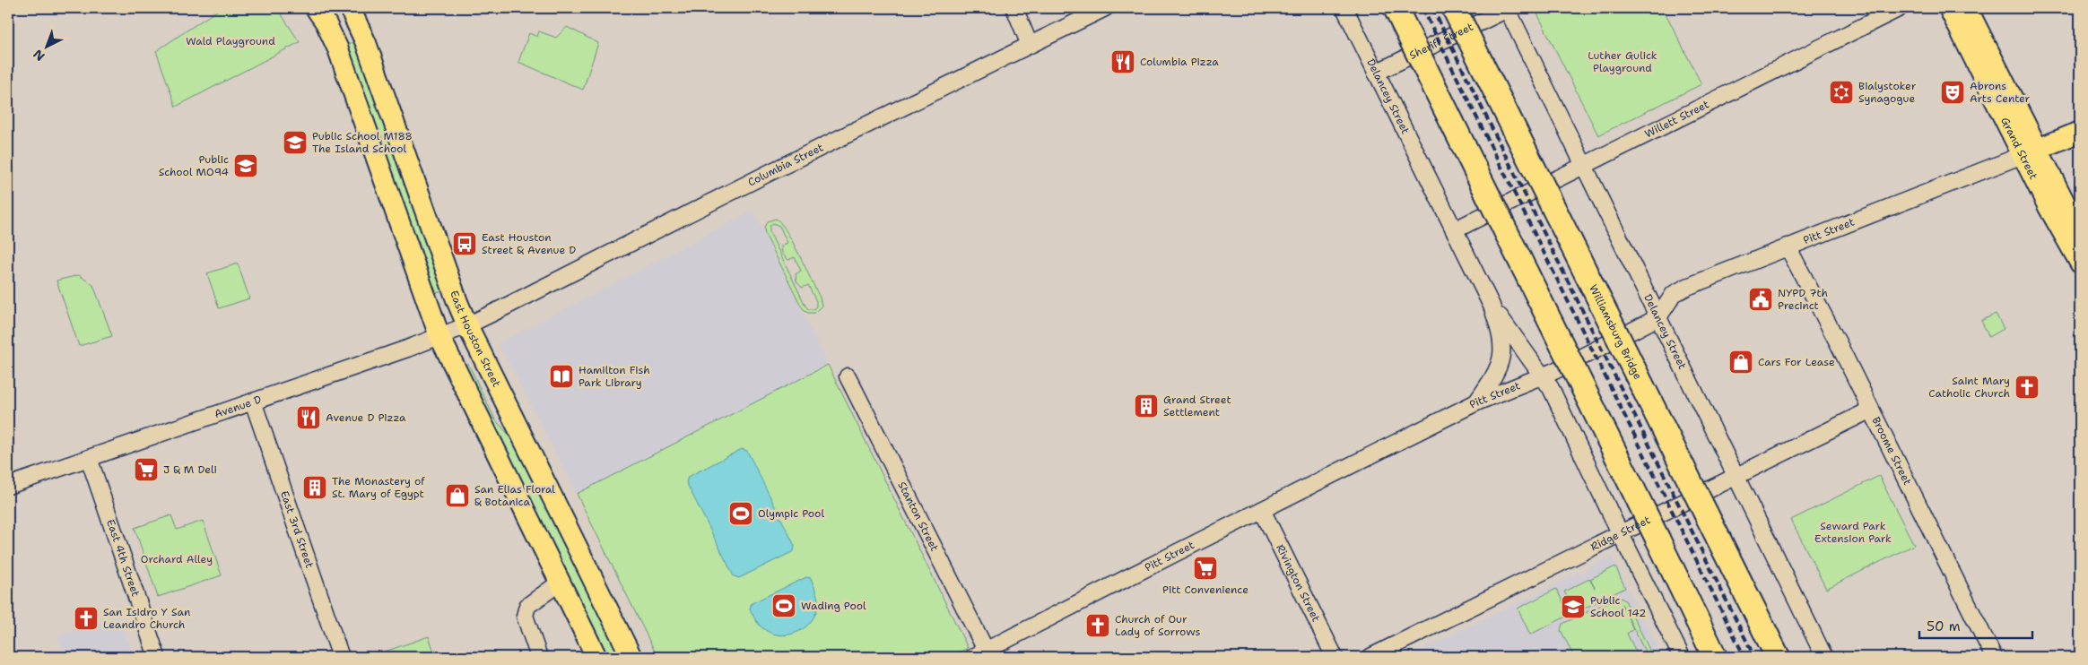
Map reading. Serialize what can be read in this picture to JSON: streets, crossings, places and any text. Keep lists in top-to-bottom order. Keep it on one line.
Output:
{"streets":{"highway":["Williamsburg Bridge"],"main road":["Grand Street","East Houston Street"],"street":["Sheriff Street","Delancey Street","Willett Street","Columbia Street","Pitt Street","Avenue D","Broome Street","Stanton Street","East 3rd Street","Ridge Street","East 4th Street","Rivington Street"]},"crossings":[["Sheriff Street","Delancey Street"],["Delancey Street","Willett Street"],["Delancey Street","Pitt Street"],["Delancey Street","Ridge Street"],["Grand Street","Pitt Street"],["Columbia Street","East Houston Street"],["Columbia Street","Avenue D"],["Pitt Street","Broome Street"],["Pitt Street","Stanton Street"],["Pitt Street","Rivington Street"],["East Houston Street","Avenue D"],["Avenue D","East 3rd Street"],["Avenue D","East 4th Street"],["Broome Street","Ridge Street"]],"parks":["Wald Playground","Luther Gulick Playground","Seward Park Extension Park","Orchard Alley"],"places":{"restaurant":["Columbia Pizza","Avenue D Pizza"],"synagogue":["Bialystoker Synagogue"],"theatre":["Abrons Arts Center"],"school or university":["Public School M188 The Island School","Public School MO94","Public School 142"],"bus stop":["East Houston Street & Avenue D"],"public building":["NYPD 7th Precinct"],"shop":["Cars For Lease","San Elias Floral & Botanica"],"library":["Hamilton Fish Park Library"],"church":["Saint Mary Catholic Church","San Isidro Y San Leandro Church","Church of Our Lady of Sorrows"],"building":["Grand Street Settlement","The Monastery of St. Mary of Egypt"],"supermarket":["J & M Deli","Pitt Convenience"],"sports":["Olympic Pool","Wading Pool"]},"scale_bar":"50 m","north":"bottom left"}
